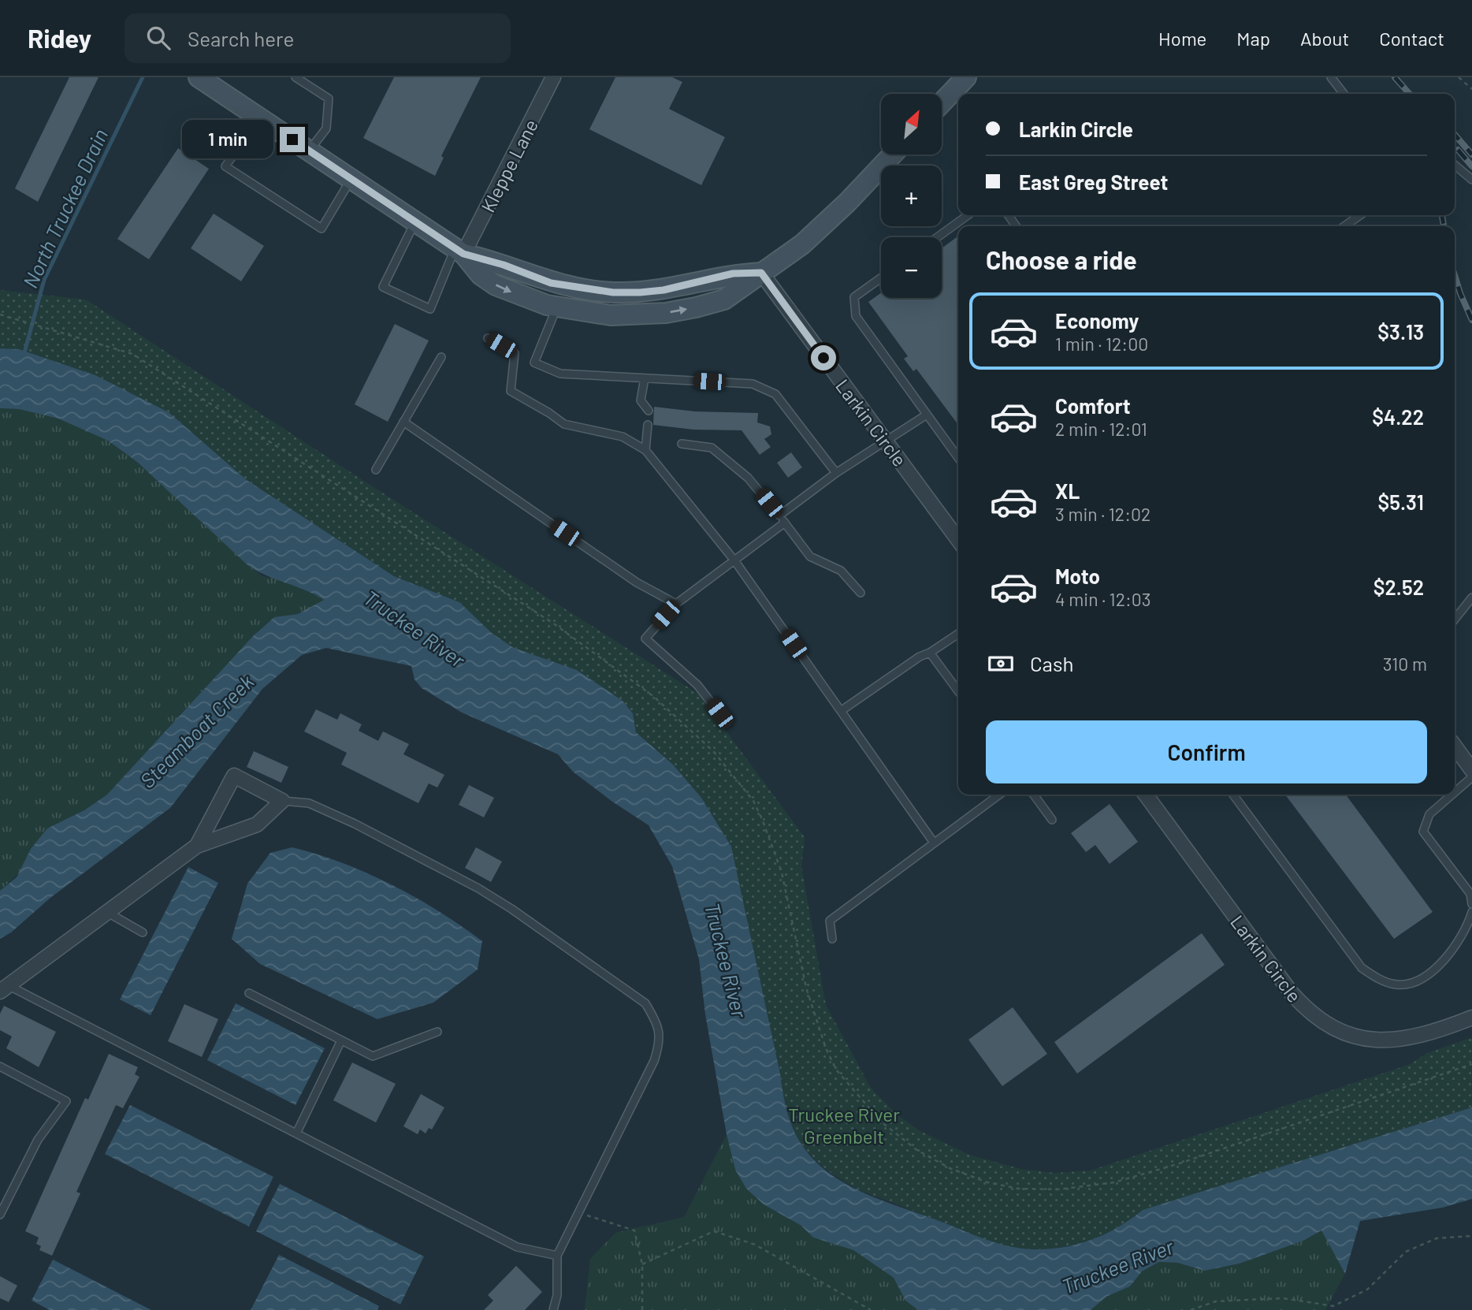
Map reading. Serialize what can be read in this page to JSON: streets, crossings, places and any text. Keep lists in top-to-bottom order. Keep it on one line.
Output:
{"streets":{"street":["Kleppe Lane","Larkin Circle"]},"water":["North Truckee Drain","Truckee River","Steamboat Creek"],"parks":["Truckee River Greenbelt"],"north":"top right","page":{"header":"Ridey","search":"Search here","nav":["Home","Map","About","Contact"],"map_buttons":["+","−"],"banner":["Larkin Circle","East Greg Street"],"bubble":"1 min","heading":"Choose a ride","list":[{"name":"Economy","note":"1 min · 12:00","value":"$3.13"},{"name":"Comfort","note":"2 min · 12:01","value":"$4.22"},{"name":"XL","note":"3 min · 12:02","value":"$5.31"},{"name":"Moto","note":"4 min · 12:03","value":"$2.52"}],"pay":["Cash","310 m"],"buttons":"Confirm"}}
